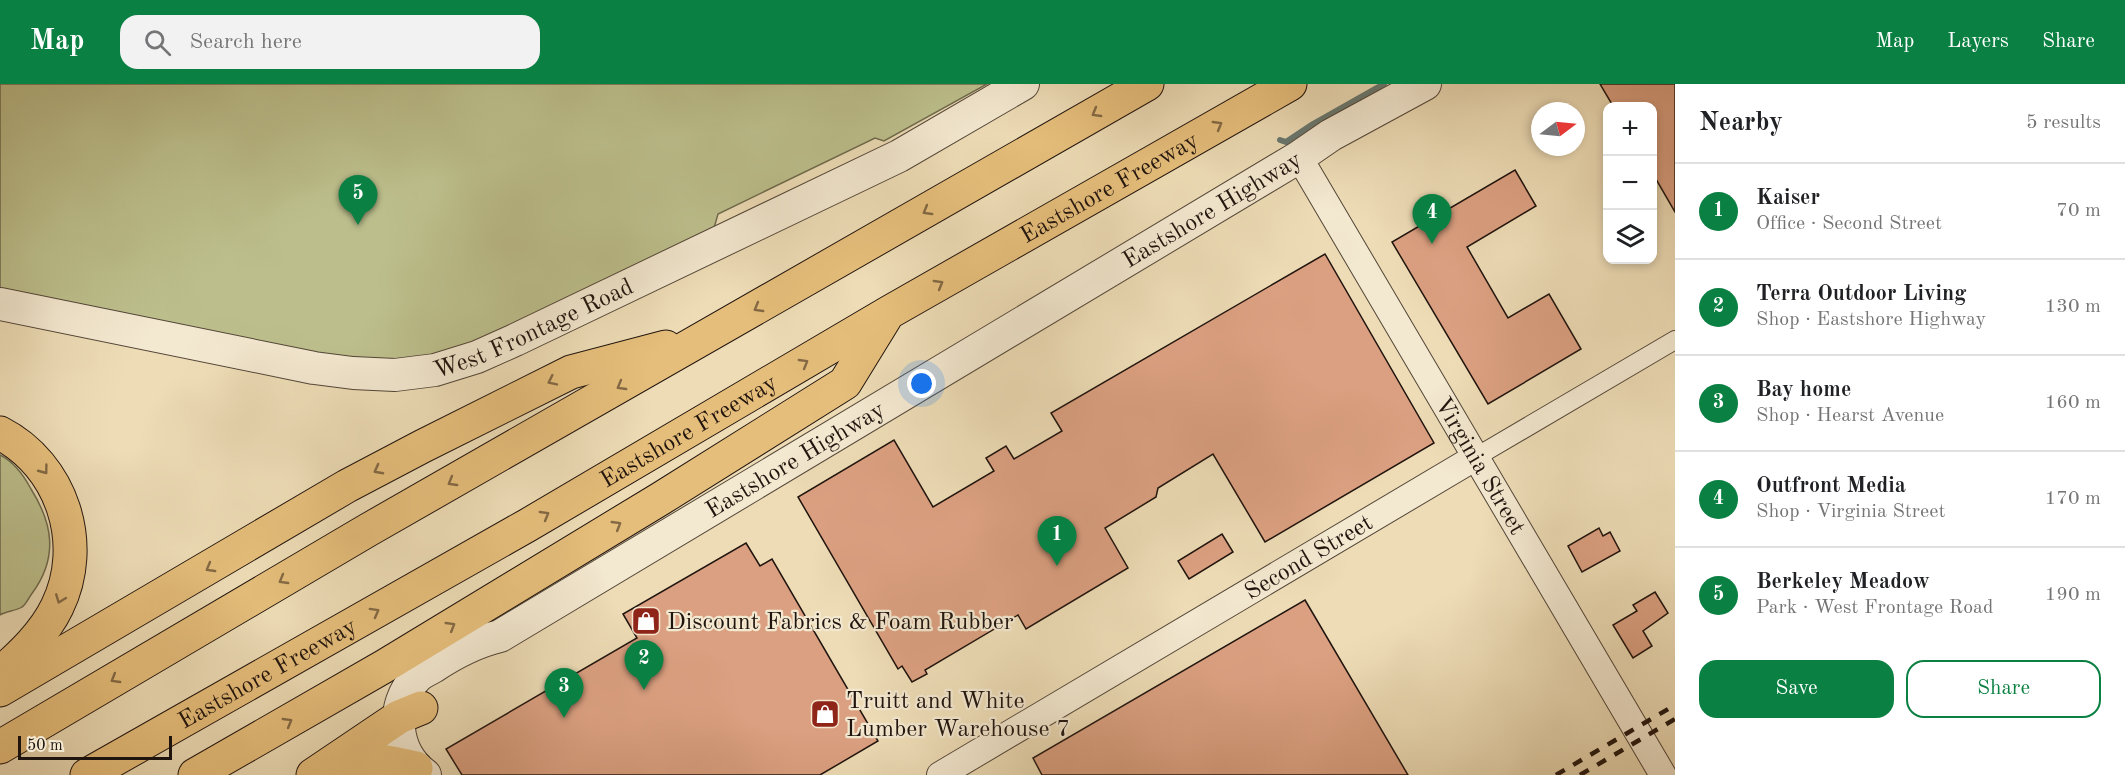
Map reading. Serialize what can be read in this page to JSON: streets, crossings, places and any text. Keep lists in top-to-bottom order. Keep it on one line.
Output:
{"streets":{"highway":["Eastshore Freeway"],"street":["Eastshore Highway","West Frontage Road","Virginia Street","Second Street"]},"crossings":[["Eastshore Highway","Virginia Street"],["Virginia Street","Second Street"]],"places":{"shop":["Discount Fabrics & Foam Rubber","Truitt and White Lumber Warehouse 7"]},"scale_bar":"50 m","north":"right","page":{"header":"Map","search":"Search here","nav":["Map","Layers","Share"],"heading":["Nearby","5 results"],"map_buttons":["+","−"],"list":[{"mark":"1","name":"Kaiser","note":"Office · Second Street","value":"70 m"},{"mark":"2","name":"Terra Outdoor Living","note":"Shop · Eastshore Highway","value":"130 m"},{"mark":"3","name":"Bay home","note":"Shop · Hearst Avenue","value":"160 m"},{"mark":"4","name":"Outfront Media","note":"Shop · Virginia Street","value":"170 m"},{"mark":"5","name":"Berkeley Meadow","note":"Park · West Frontage Road","value":"190 m"}],"pins":["5","4","1","2","3"],"buttons":["Save","Share"],"scale":"50 m"}}
